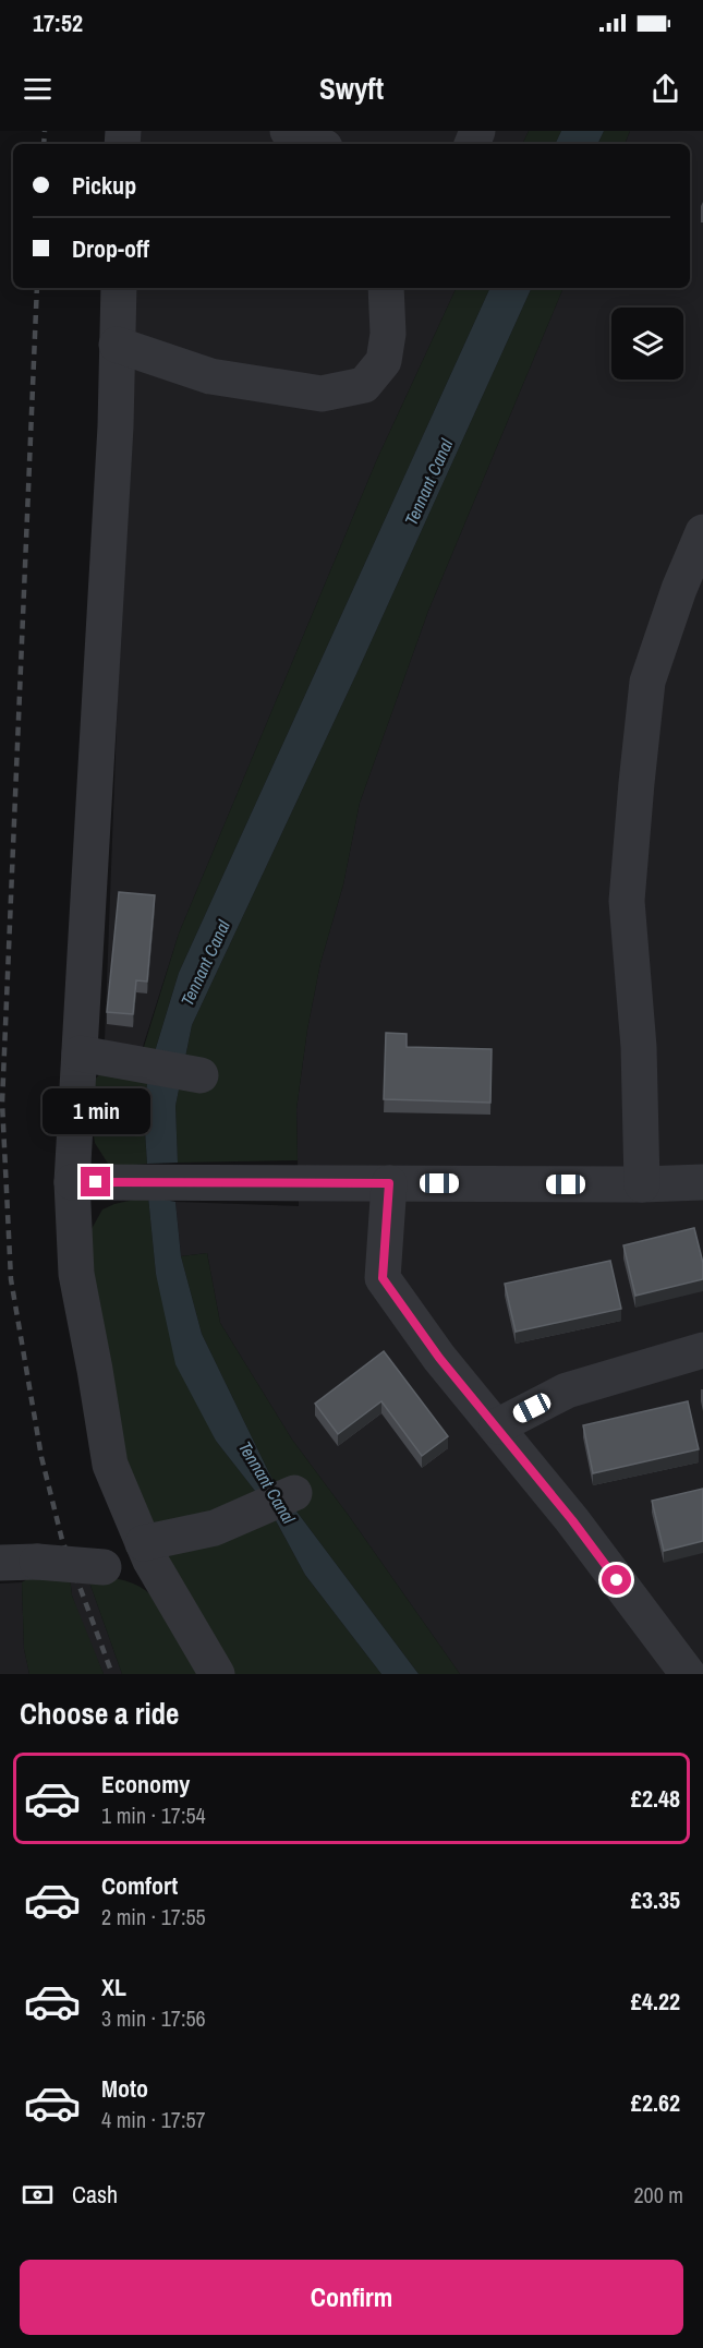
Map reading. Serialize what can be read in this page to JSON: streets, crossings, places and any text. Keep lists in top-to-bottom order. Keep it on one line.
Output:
{"water":["Tennant Canal"],"page":{"status":"17:52","header":"Swyft","banner":["Pickup","Drop-off"],"bubble":"1 min","heading":"Choose a ride","list":[{"name":"Economy","note":"1 min · 17:54","value":"£2.48"},{"name":"Comfort","note":"2 min · 17:55","value":"£3.35"},{"name":"XL","note":"3 min · 17:56","value":"£4.22"},{"name":"Moto","note":"4 min · 17:57","value":"£2.62"}],"pay":["Cash","200 m"],"buttons":"Confirm"}}
